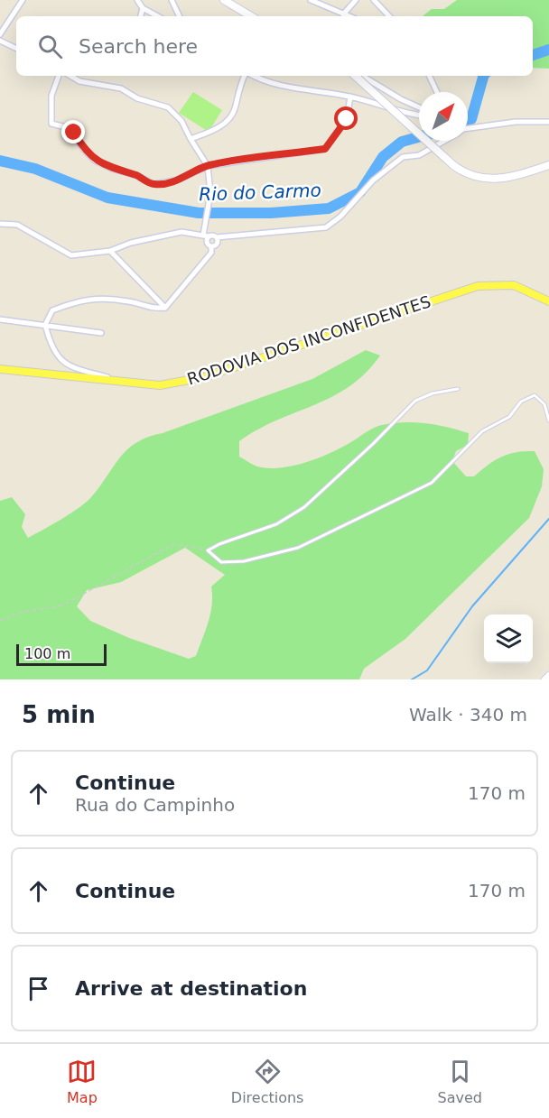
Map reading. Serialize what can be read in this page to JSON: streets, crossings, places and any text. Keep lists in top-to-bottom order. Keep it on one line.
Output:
{"streets":{"main road":["RODOVIA DOS INCONFIDENTES"]},"water":["Rio do Carmo"],"scale_bar":"100 m","north":"top right","page":{"search":"Search here","scale":"100 m","heading":["5 min","Walk · 340 m"],"list":[["Continue","Rua do Campinho","170 m"],["Continue","170 m"],"Arrive at destination"],"nav":["Map","Directions","Saved"]}}
